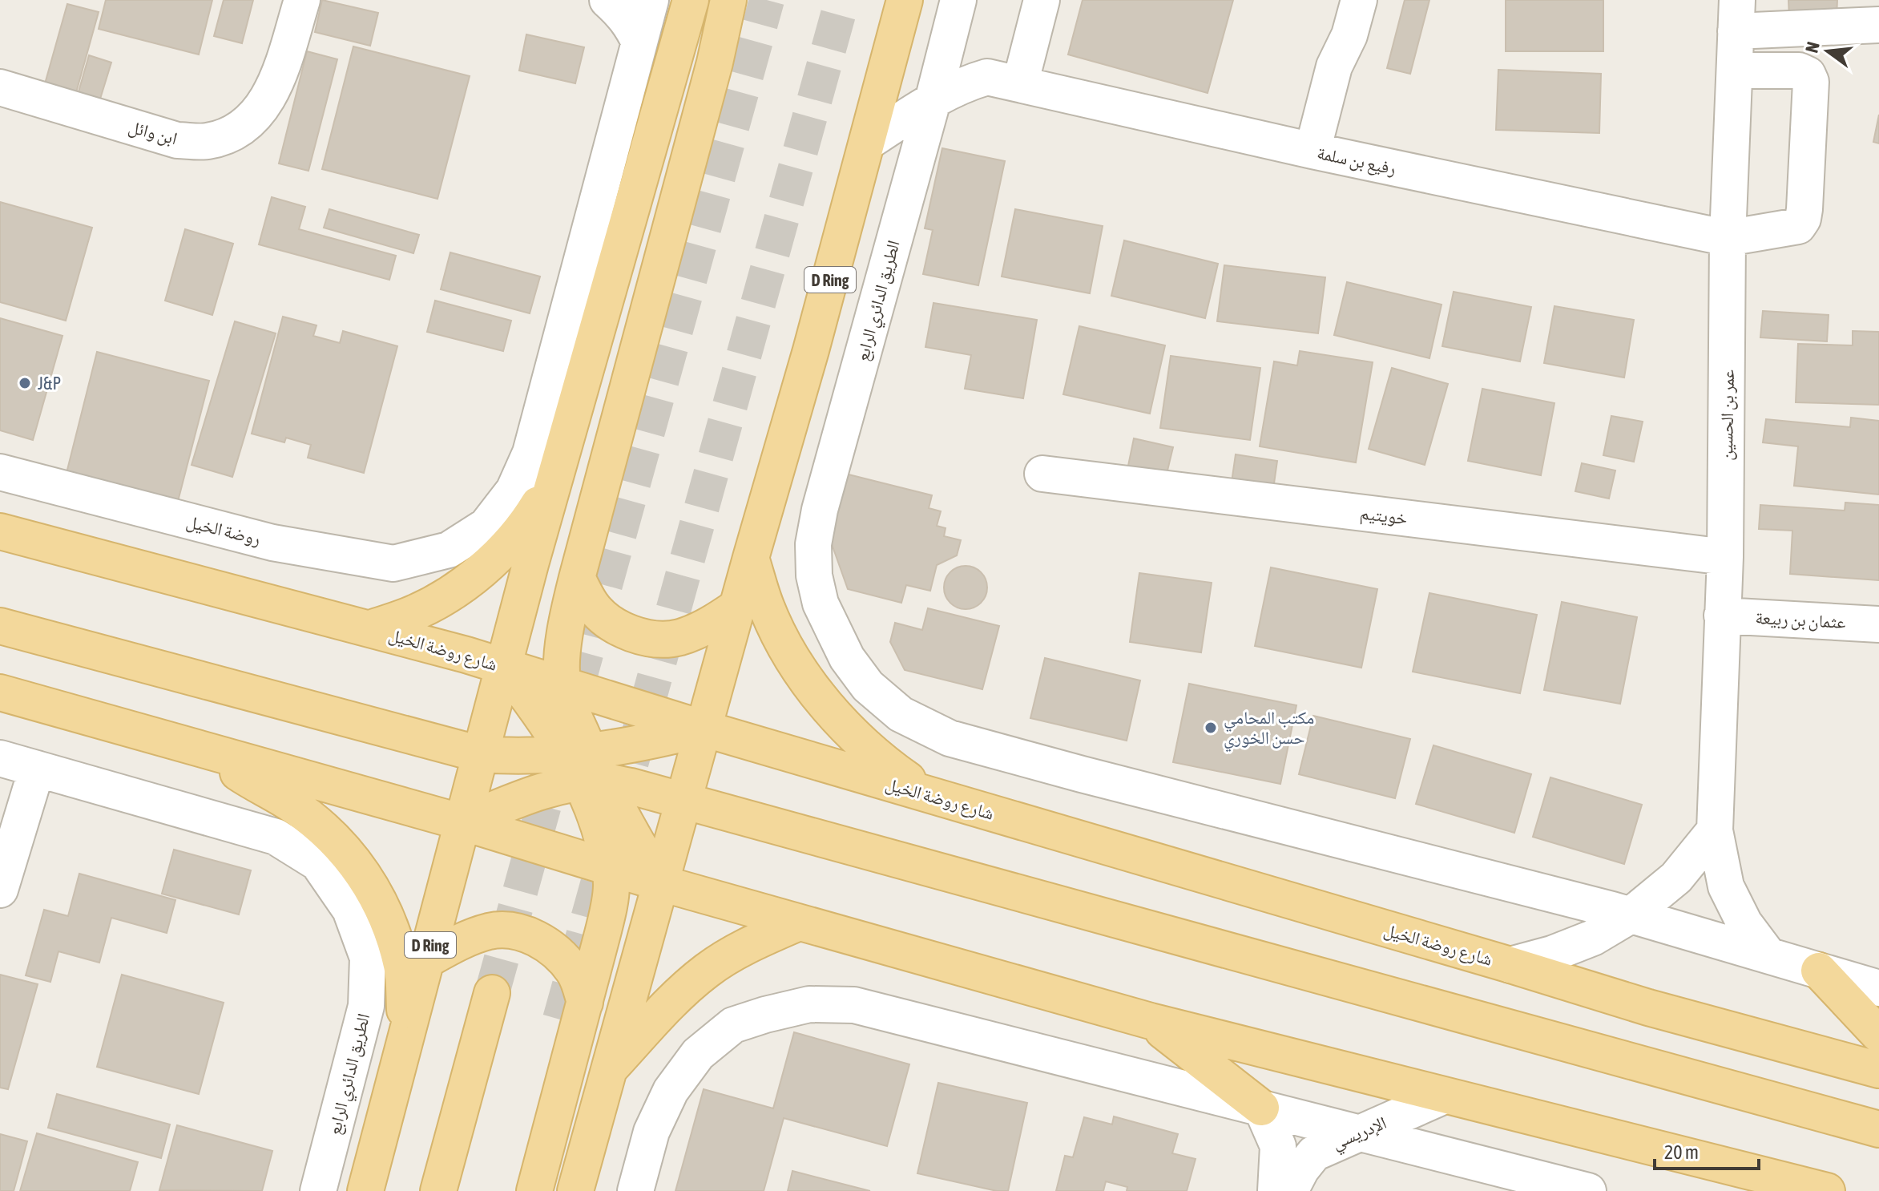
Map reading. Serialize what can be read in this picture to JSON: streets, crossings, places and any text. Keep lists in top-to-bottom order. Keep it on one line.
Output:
{"streets":{"main road":["D Ring","شارع روضة الخيل"],"street":["ابن وائل","رفيع بن سلمة","الطريق الدائري الرابع","عمر بن الحسين","خويتيم","روضة الخيل","عثمان بن ربيعة","الإدريسي"]},"crossings":[["رفيع بن سلمة","عمر بن الحسين"],["D Ring","شارع روضة الخيل"],["عمر بن الحسين","خويتيم"],["عمر بن الحسين","عثمان بن ربيعة"]],"places":["J&P","مكتب المحامي حسن الخوري"],"scale_bar":"20 m","north":"left"}
